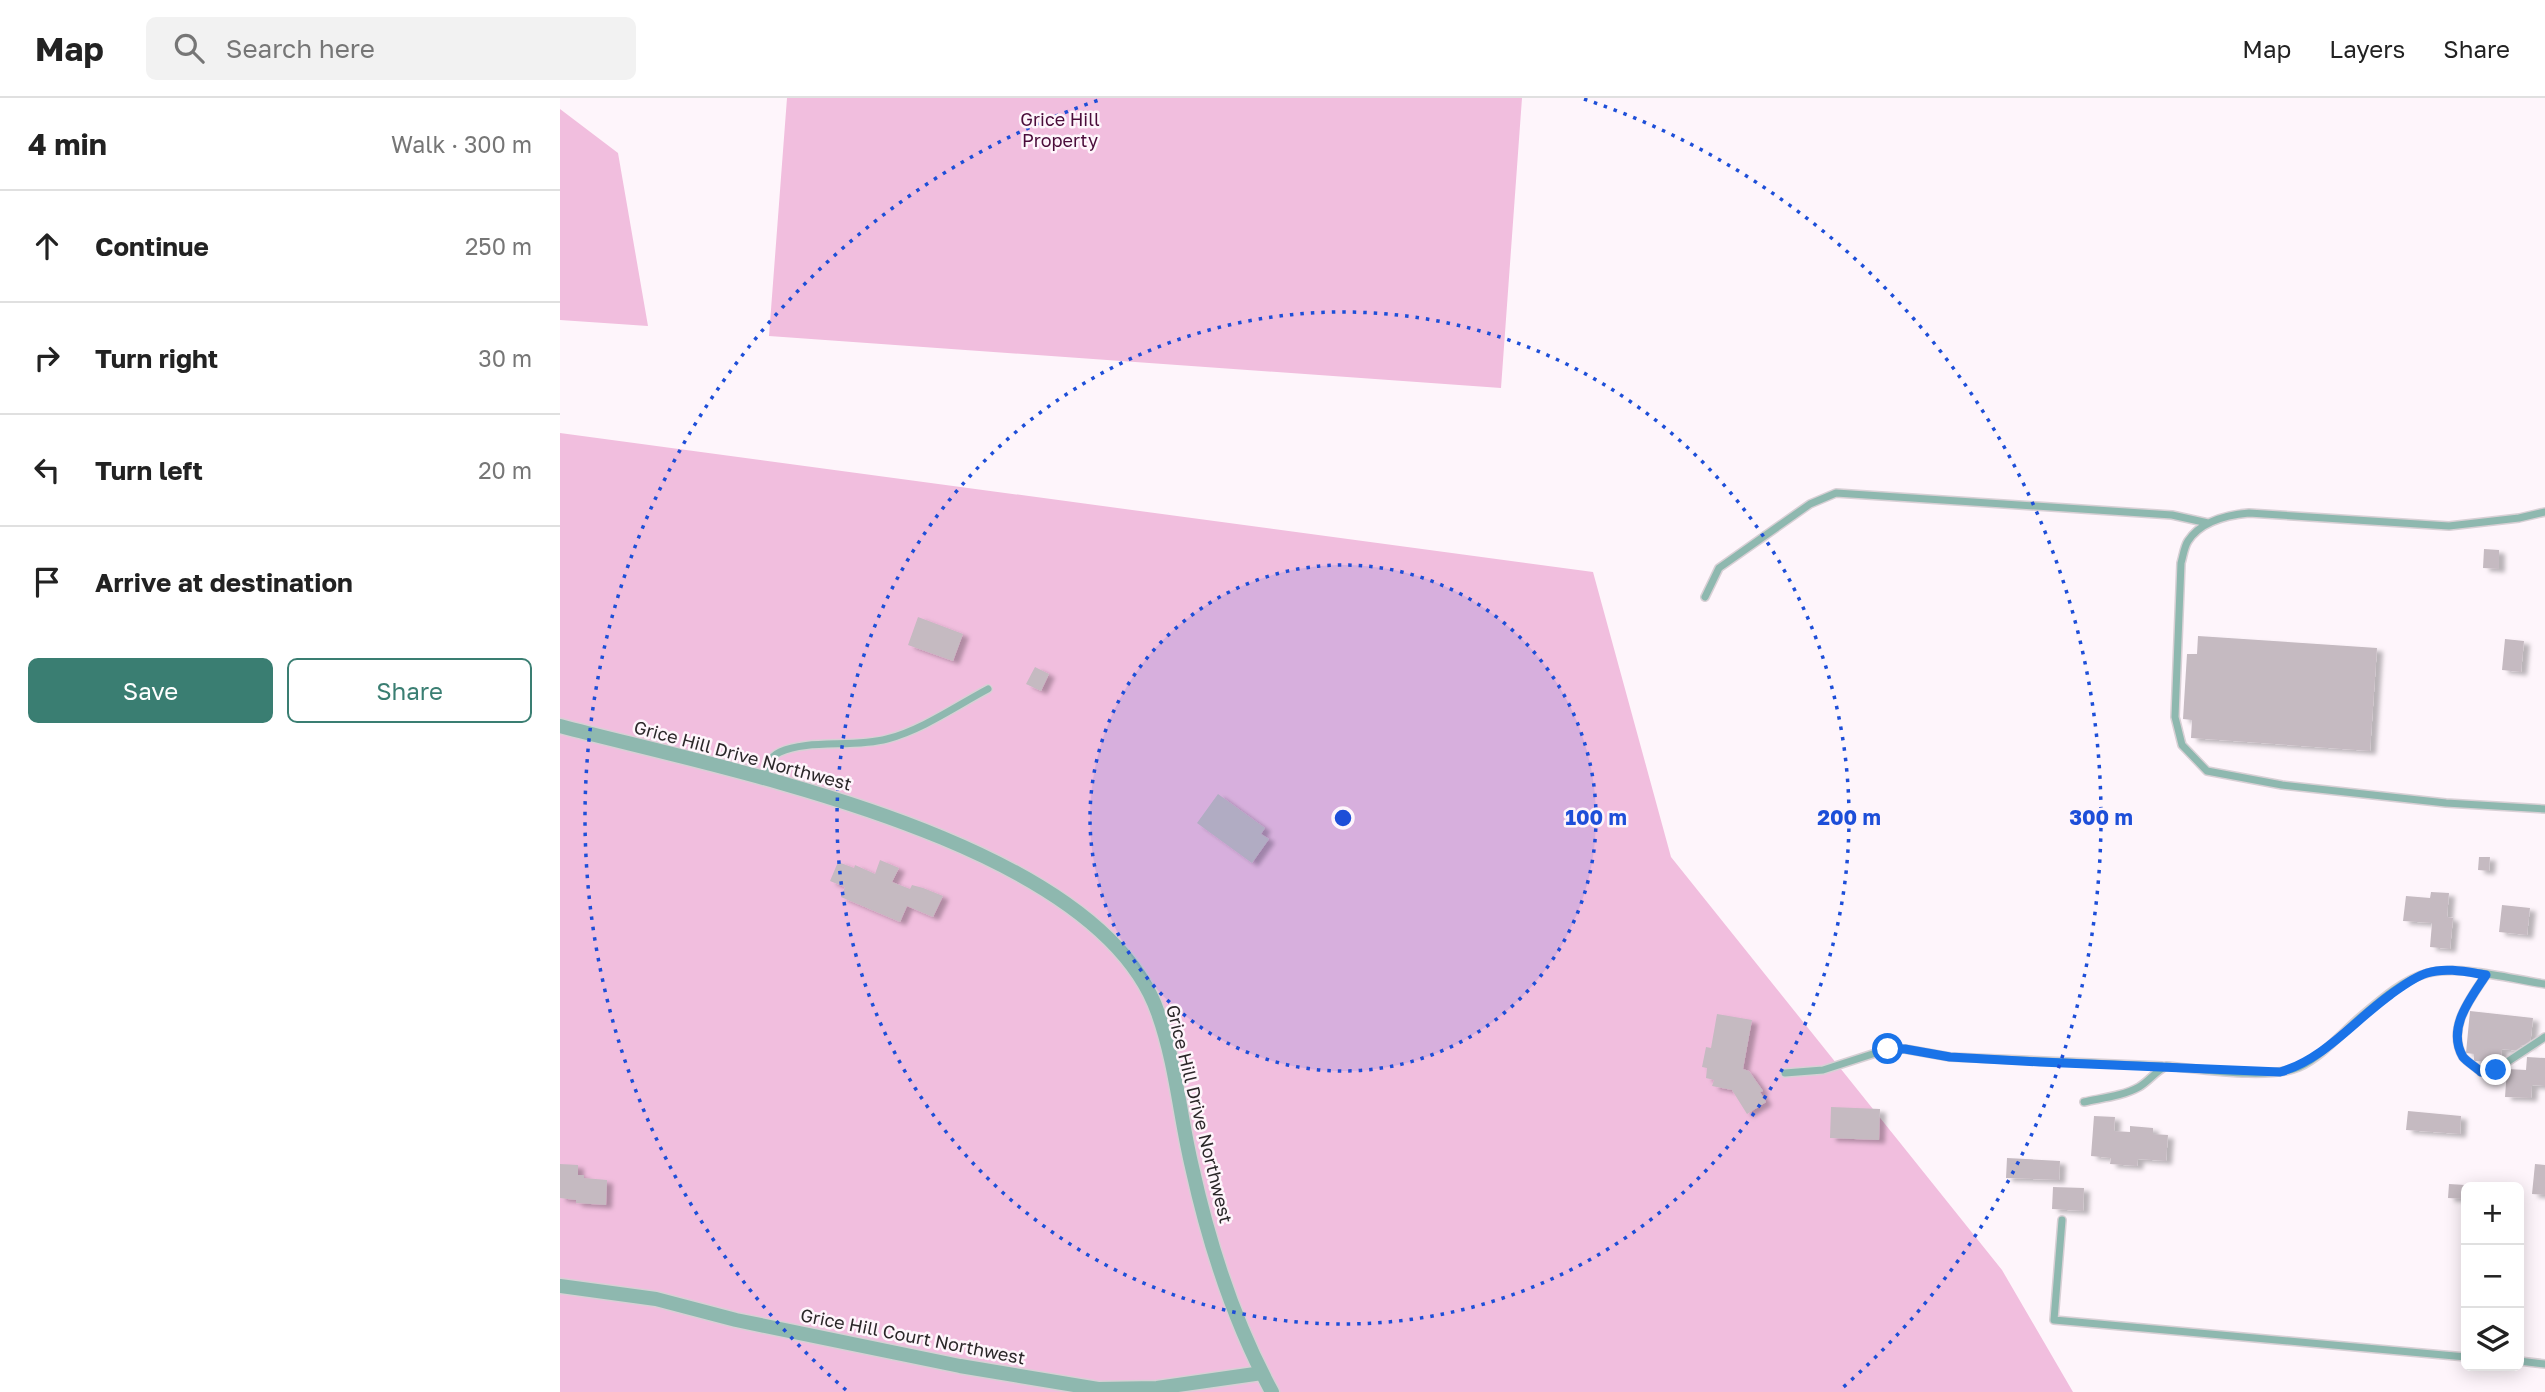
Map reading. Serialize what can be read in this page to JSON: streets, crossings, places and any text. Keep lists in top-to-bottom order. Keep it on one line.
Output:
{"streets":{"street":["Grice Hill Drive Northwest","Grice Hill Court Northwest"]},"crossings":[["Grice Hill Drive Northwest","Grice Hill Court Northwest"]],"parks":["Grice Hill Property"],"page":{"header":"Map","search":"Search here","nav":["Map","Layers","Share"],"heading":["4 min","Walk · 300 m"],"list":[["Continue","250 m"],["Turn right","30 m"],["Turn left","20 m"],"Arrive at destination"],"buttons":["Save","Share"],"map_buttons":["+","−"]},"rings":["100 m","200 m","300 m"]}
